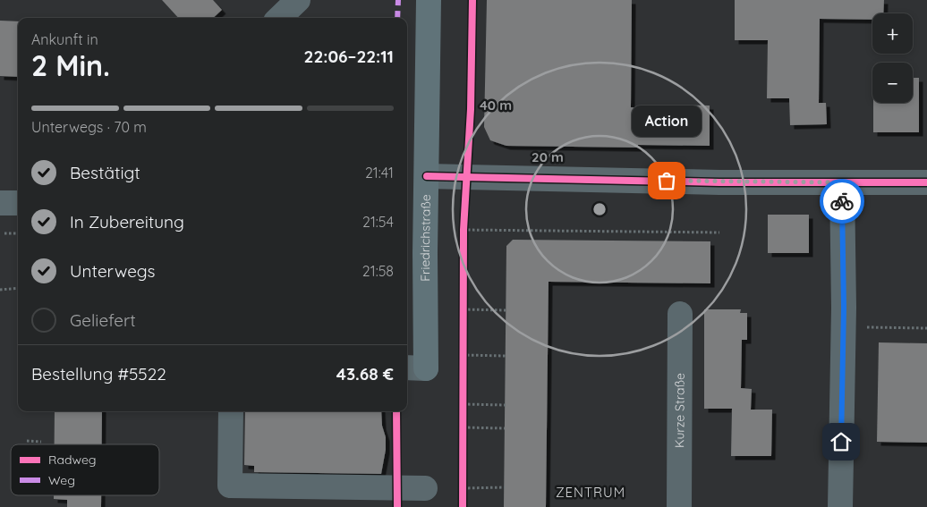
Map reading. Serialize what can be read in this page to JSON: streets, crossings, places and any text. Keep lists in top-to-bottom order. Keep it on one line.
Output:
{"streets":{"main road":["Friedrichstraße"],"street":["Kurze Straße"]},"districts":["ZENTRUM"],"places":["Action"],"legend":["Radweg","Weg"],"page":{"map_buttons":["+","−"],"heading":["2 Min.","Ankunft in","22:06–22:11"],"panel":["Bestellung #5522","43.68 €"],"bar":"Unterwegs · 70 m","bubble":"Action","list":[["Bestätigt","21:41"],["In Zubereitung","21:54"],["Unterwegs","21:58"],"Geliefert"]},"rings":["40 m","20 m"]}
